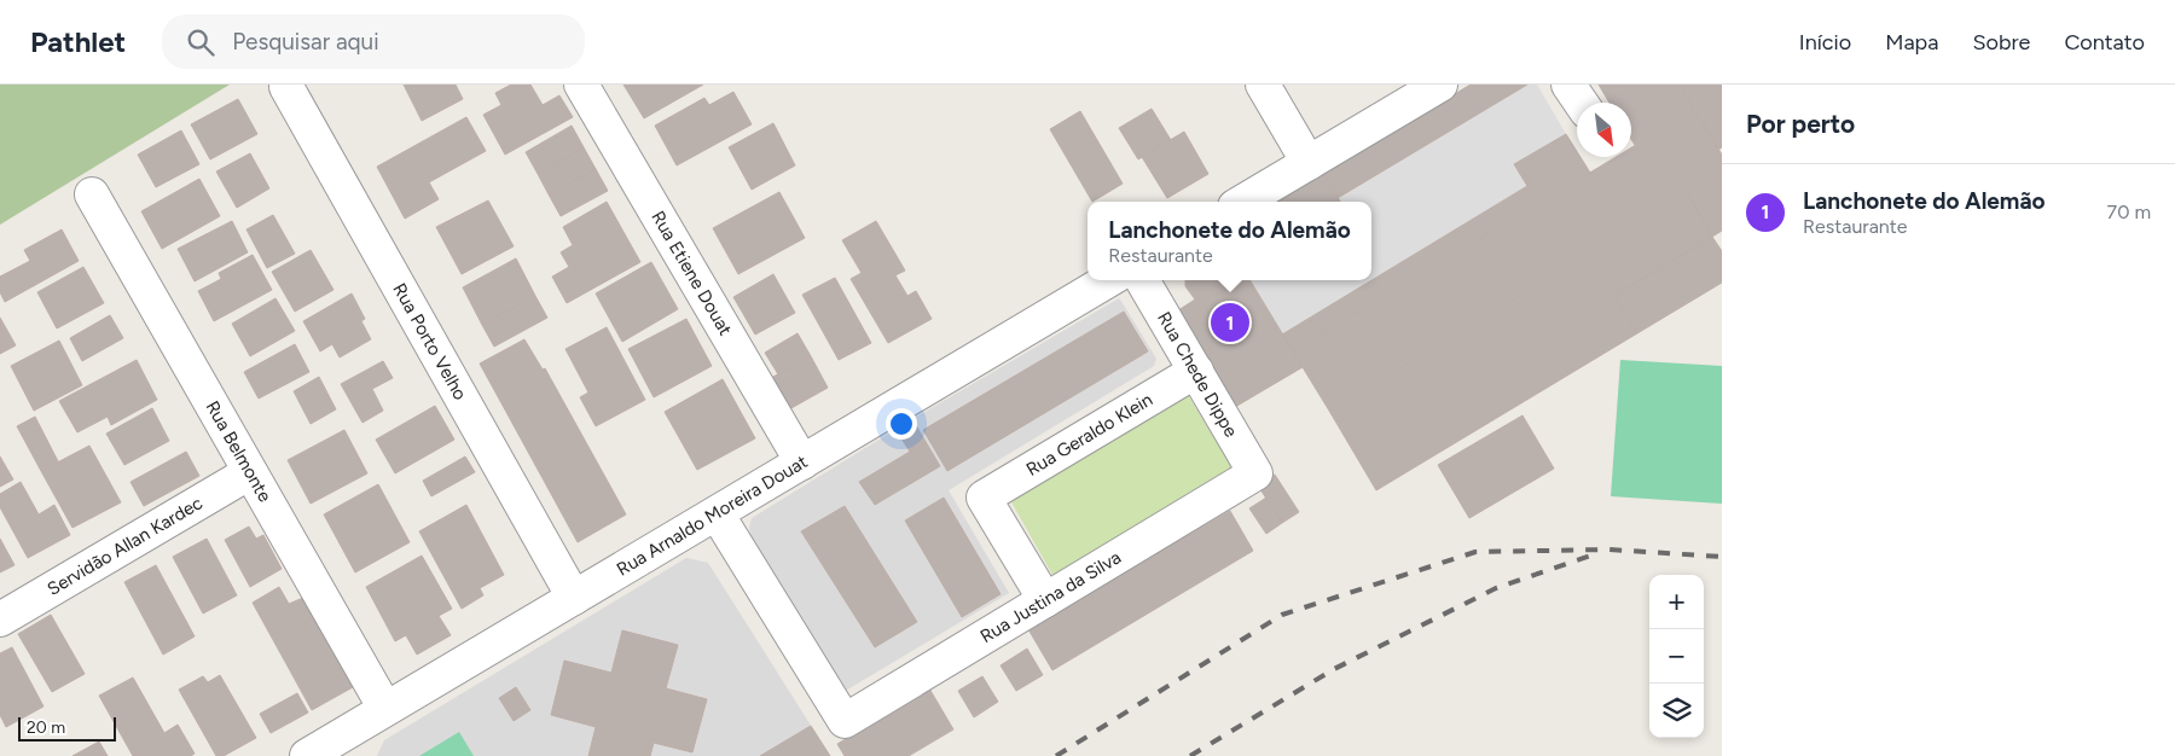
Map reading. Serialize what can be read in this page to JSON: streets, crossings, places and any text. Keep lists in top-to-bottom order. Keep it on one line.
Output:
{"streets":{"street":["Rua Etiene Douat","Rua Porto Velho","Rua Chede Dippe","Rua Geraldo Klein","Rua Belmonte","Rua Arnaldo Moreira Douat","Servidão Allan Kardec","Rua Justina da Silva"]},"crossings":[["Rua Etiene Douat","Rua Arnaldo Moreira Douat"],["Rua Porto Velho","Rua Arnaldo Moreira Douat"],["Rua Chede Dippe","Rua Geraldo Klein"],["Rua Chede Dippe","Rua Justina da Silva"],["Rua Geraldo Klein","Rua Justina da Silva"],["Rua Belmonte","Rua Arnaldo Moreira Douat"],["Rua Belmonte","Servidão Allan Kardec"],["Rua Arnaldo Moreira Douat","Rua Justina da Silva"]],"scale_bar":"20 m","north":"bottom right","page":{"header":"Pathlet","search":"Pesquisar aqui","nav":["Início","Mapa","Sobre","Contato"],"heading":"Por perto","list":[{"mark":"1","name":"Lanchonete do Alemão","note":"Restaurante","value":"70 m"}],"popup":["Lanchonete do Alemão","Restaurante"],"pins":"1","map_buttons":["+","−"],"scale":"20 m"}}
